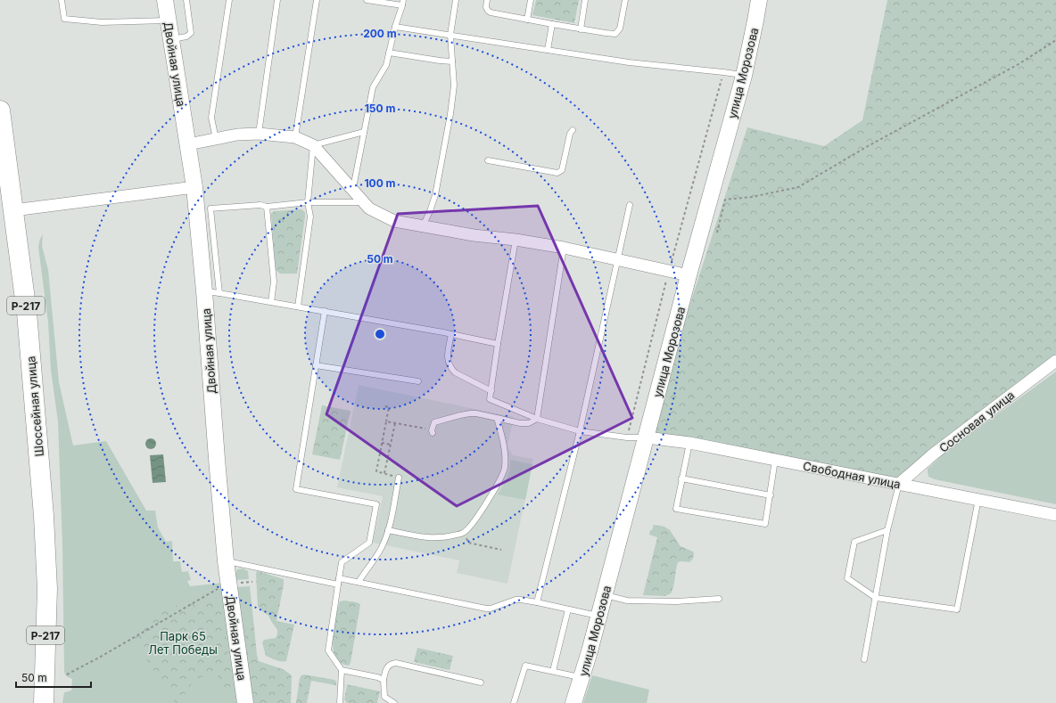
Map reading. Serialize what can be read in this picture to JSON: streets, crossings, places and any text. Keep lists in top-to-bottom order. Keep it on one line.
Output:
{"streets":{"highway":["Р-217","Шоссейная улица"],"street":["Двойная улица","улица Морозова","Сосновая улица","Свободная улица"]},"crossings":[["улица Морозова","Свободная улица"],["Сосновая улица","Свободная улица"]],"parks":["Парк 65 Лет Победы"],"scale_bar":"50 m","rings":["200 m","150 m","100 m","50 m"]}
